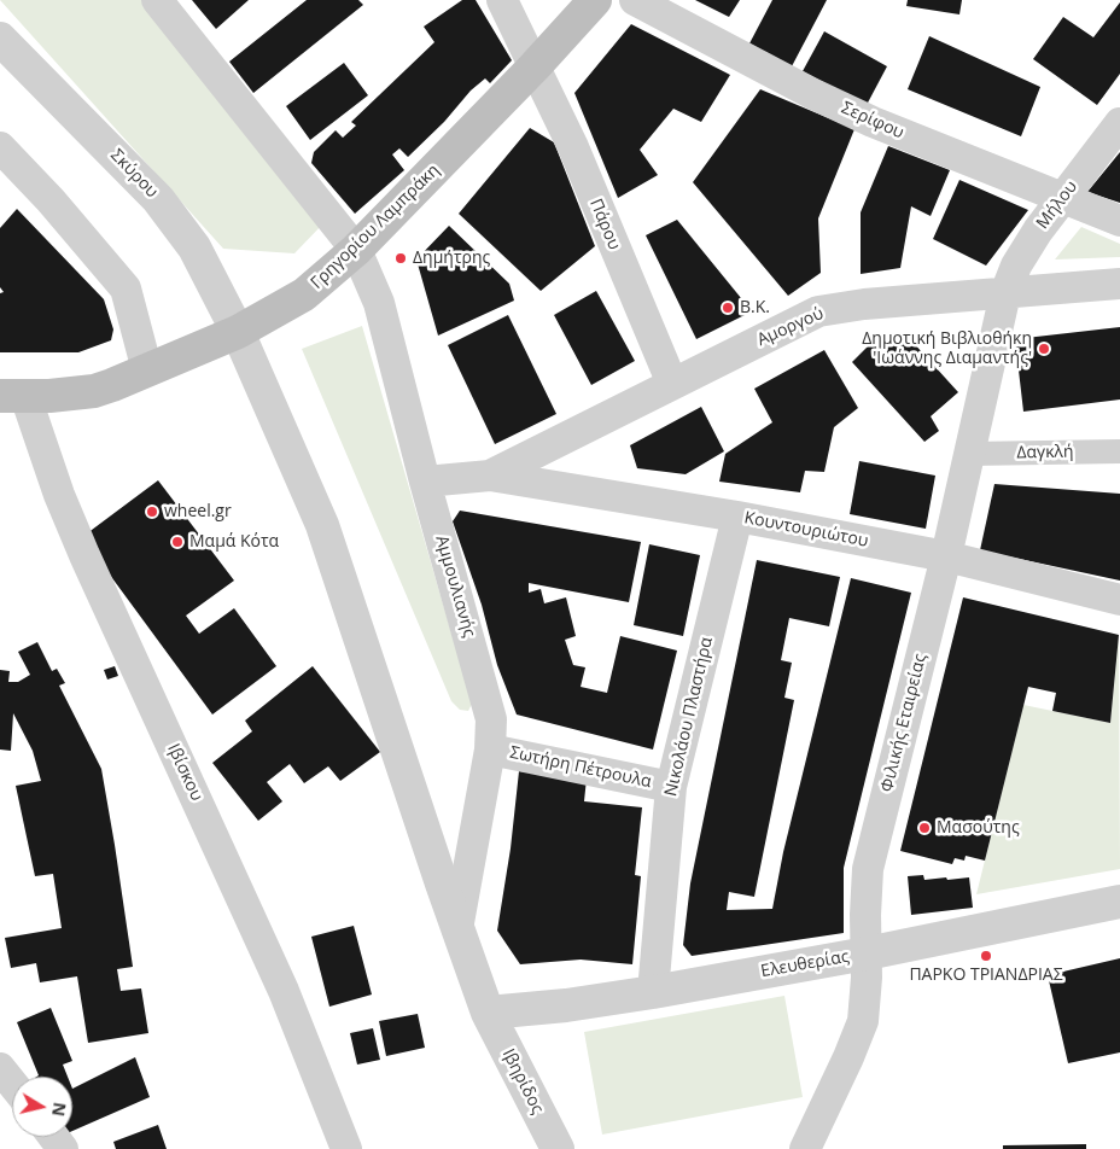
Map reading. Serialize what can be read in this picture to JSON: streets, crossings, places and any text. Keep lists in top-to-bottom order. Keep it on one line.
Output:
{"streets":{"main road":["Γρηγορίου Λαμπράκη"],"street":["Σερίφου","Σκύρου","Μήλου","Πάρου","Αμοργού","Δαγκλή","Κουντουριώτου","Αμμουλιανής","Νικολάου Πλαστήρα","Φιλικής Εταιρείας","Σωτήρη Πέτρουλα","Ιβίσκου","Ελευθερίας","Ιβηρίδος"]},"crossings":[["Σερίφου","Μήλου"],["Σκύρου","Γρηγορίου Λαμπράκη"],["Σκύρου","Αμμουλιανής"],["Μήλου","Αμοργού"],["Μήλου","Φιλικής Εταιρείας"],["Πάρου","Γρηγορίου Λαμπράκη"],["Πάρου","Αμοργού"],["Γρηγορίου Λαμπράκη","Αμμουλιανής"],["Γρηγορίου Λαμπράκη","Ιβίσκου"],["Αμοργού","Κουντουριώτου"],["Αμοργού","Φιλικής Εταιρείας"],["Δαγκλή","Φιλικής Εταιρείας"],["Κουντουριώτου","Νικολάου Πλαστήρα"],["Κουντουριώτου","Φιλικής Εταιρείας"],["Αμμουλιανής","Σωτήρη Πέτρουλα"],["Αμμουλιανής","Ελευθερίας"],["Αμμουλιανής","Ιβηρίδος"],["Νικολάου Πλαστήρα","Σωτήρη Πέτρουλα"],["Νικολάου Πλαστήρα","Ελευθερίας"],["Φιλικής Εταιρείας","Ελευθερίας"],["Ελευθερίας","Ιβηρίδος"]],"places":["Δημήτρης","Β.Κ.","Δημοτική Βιβλιοθήκη 'Ιωάννης Διαμαντής'","wheel.gr","Μαμά Κότα","Μασούτης","ΠΑΡΚΟ ΤΡΙΑΝΔΡΙΑΣ"],"north":"right"}
